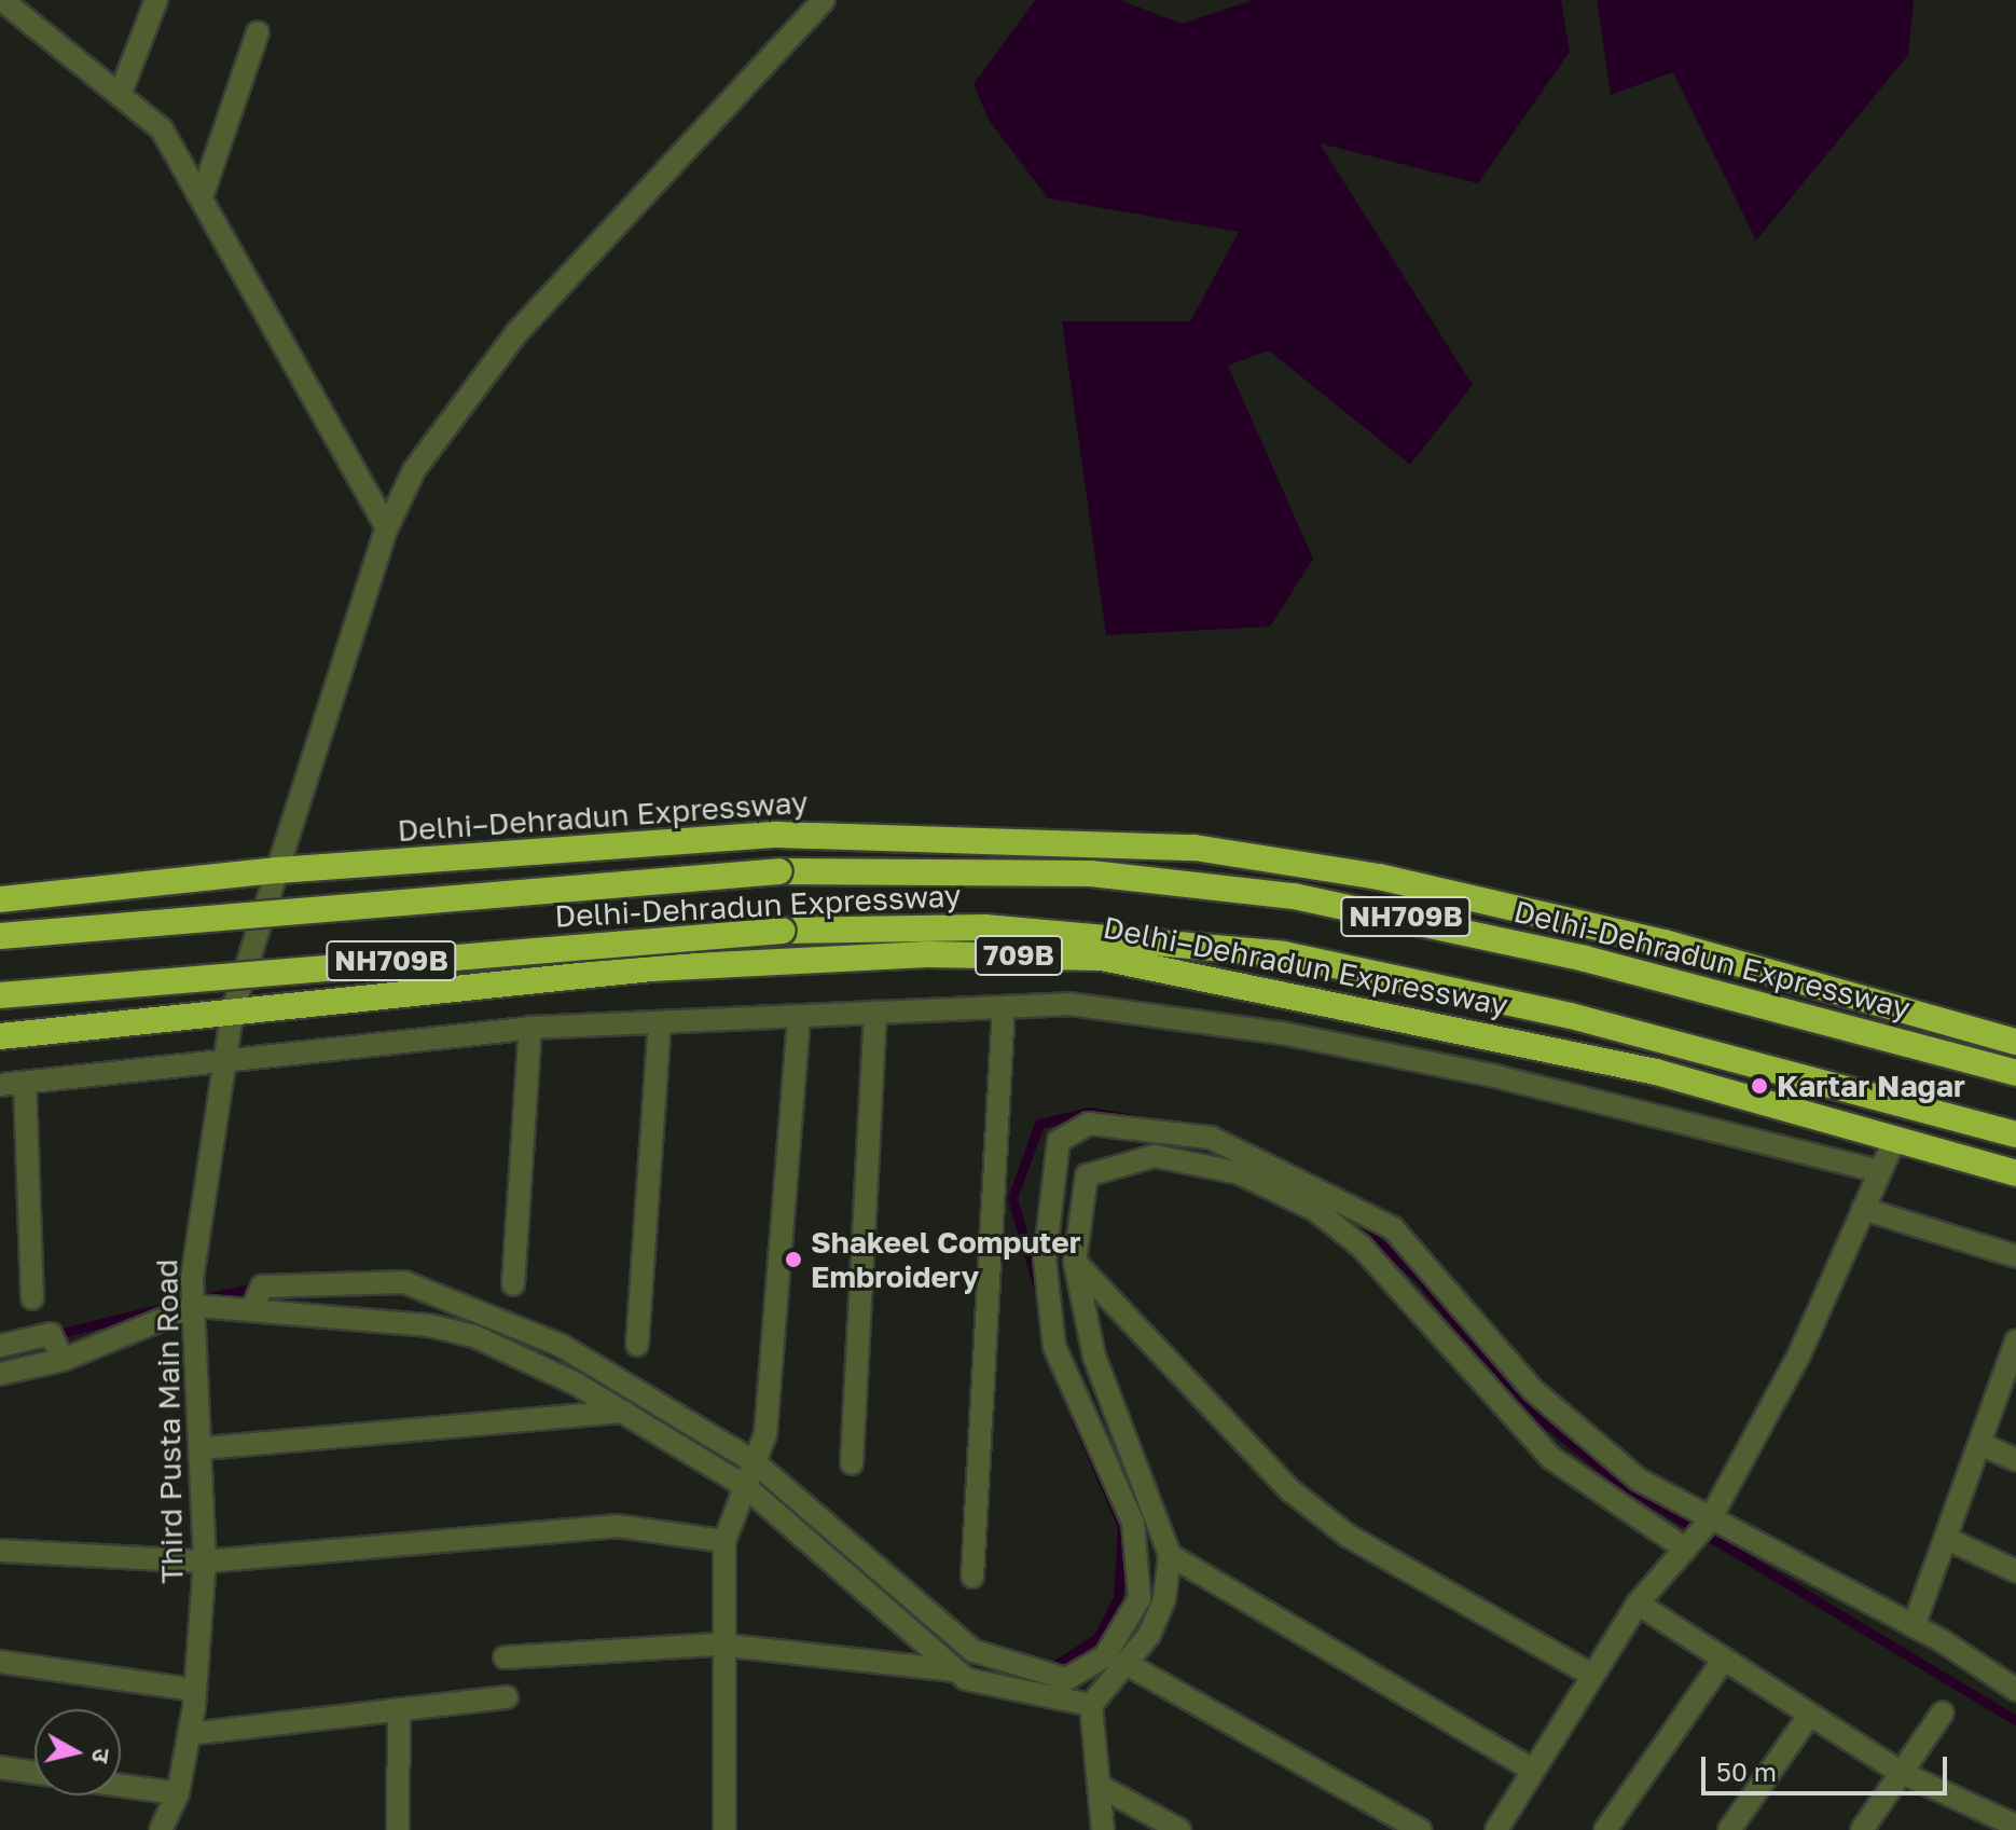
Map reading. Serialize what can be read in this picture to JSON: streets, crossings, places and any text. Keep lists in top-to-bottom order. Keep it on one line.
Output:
{"streets":{"highway":["Delhi–Dehradun Expressway","Delhi-Dehradun Expressway","NH709B","709B"],"street":["Third Pusta Main Road"]},"crossings":[["Delhi–Dehradun Expressway","Third Pusta Main Road"]],"places":["Kartar Nagar","Shakeel Computer Embroidery"],"scale_bar":"50 m","north":"right"}
